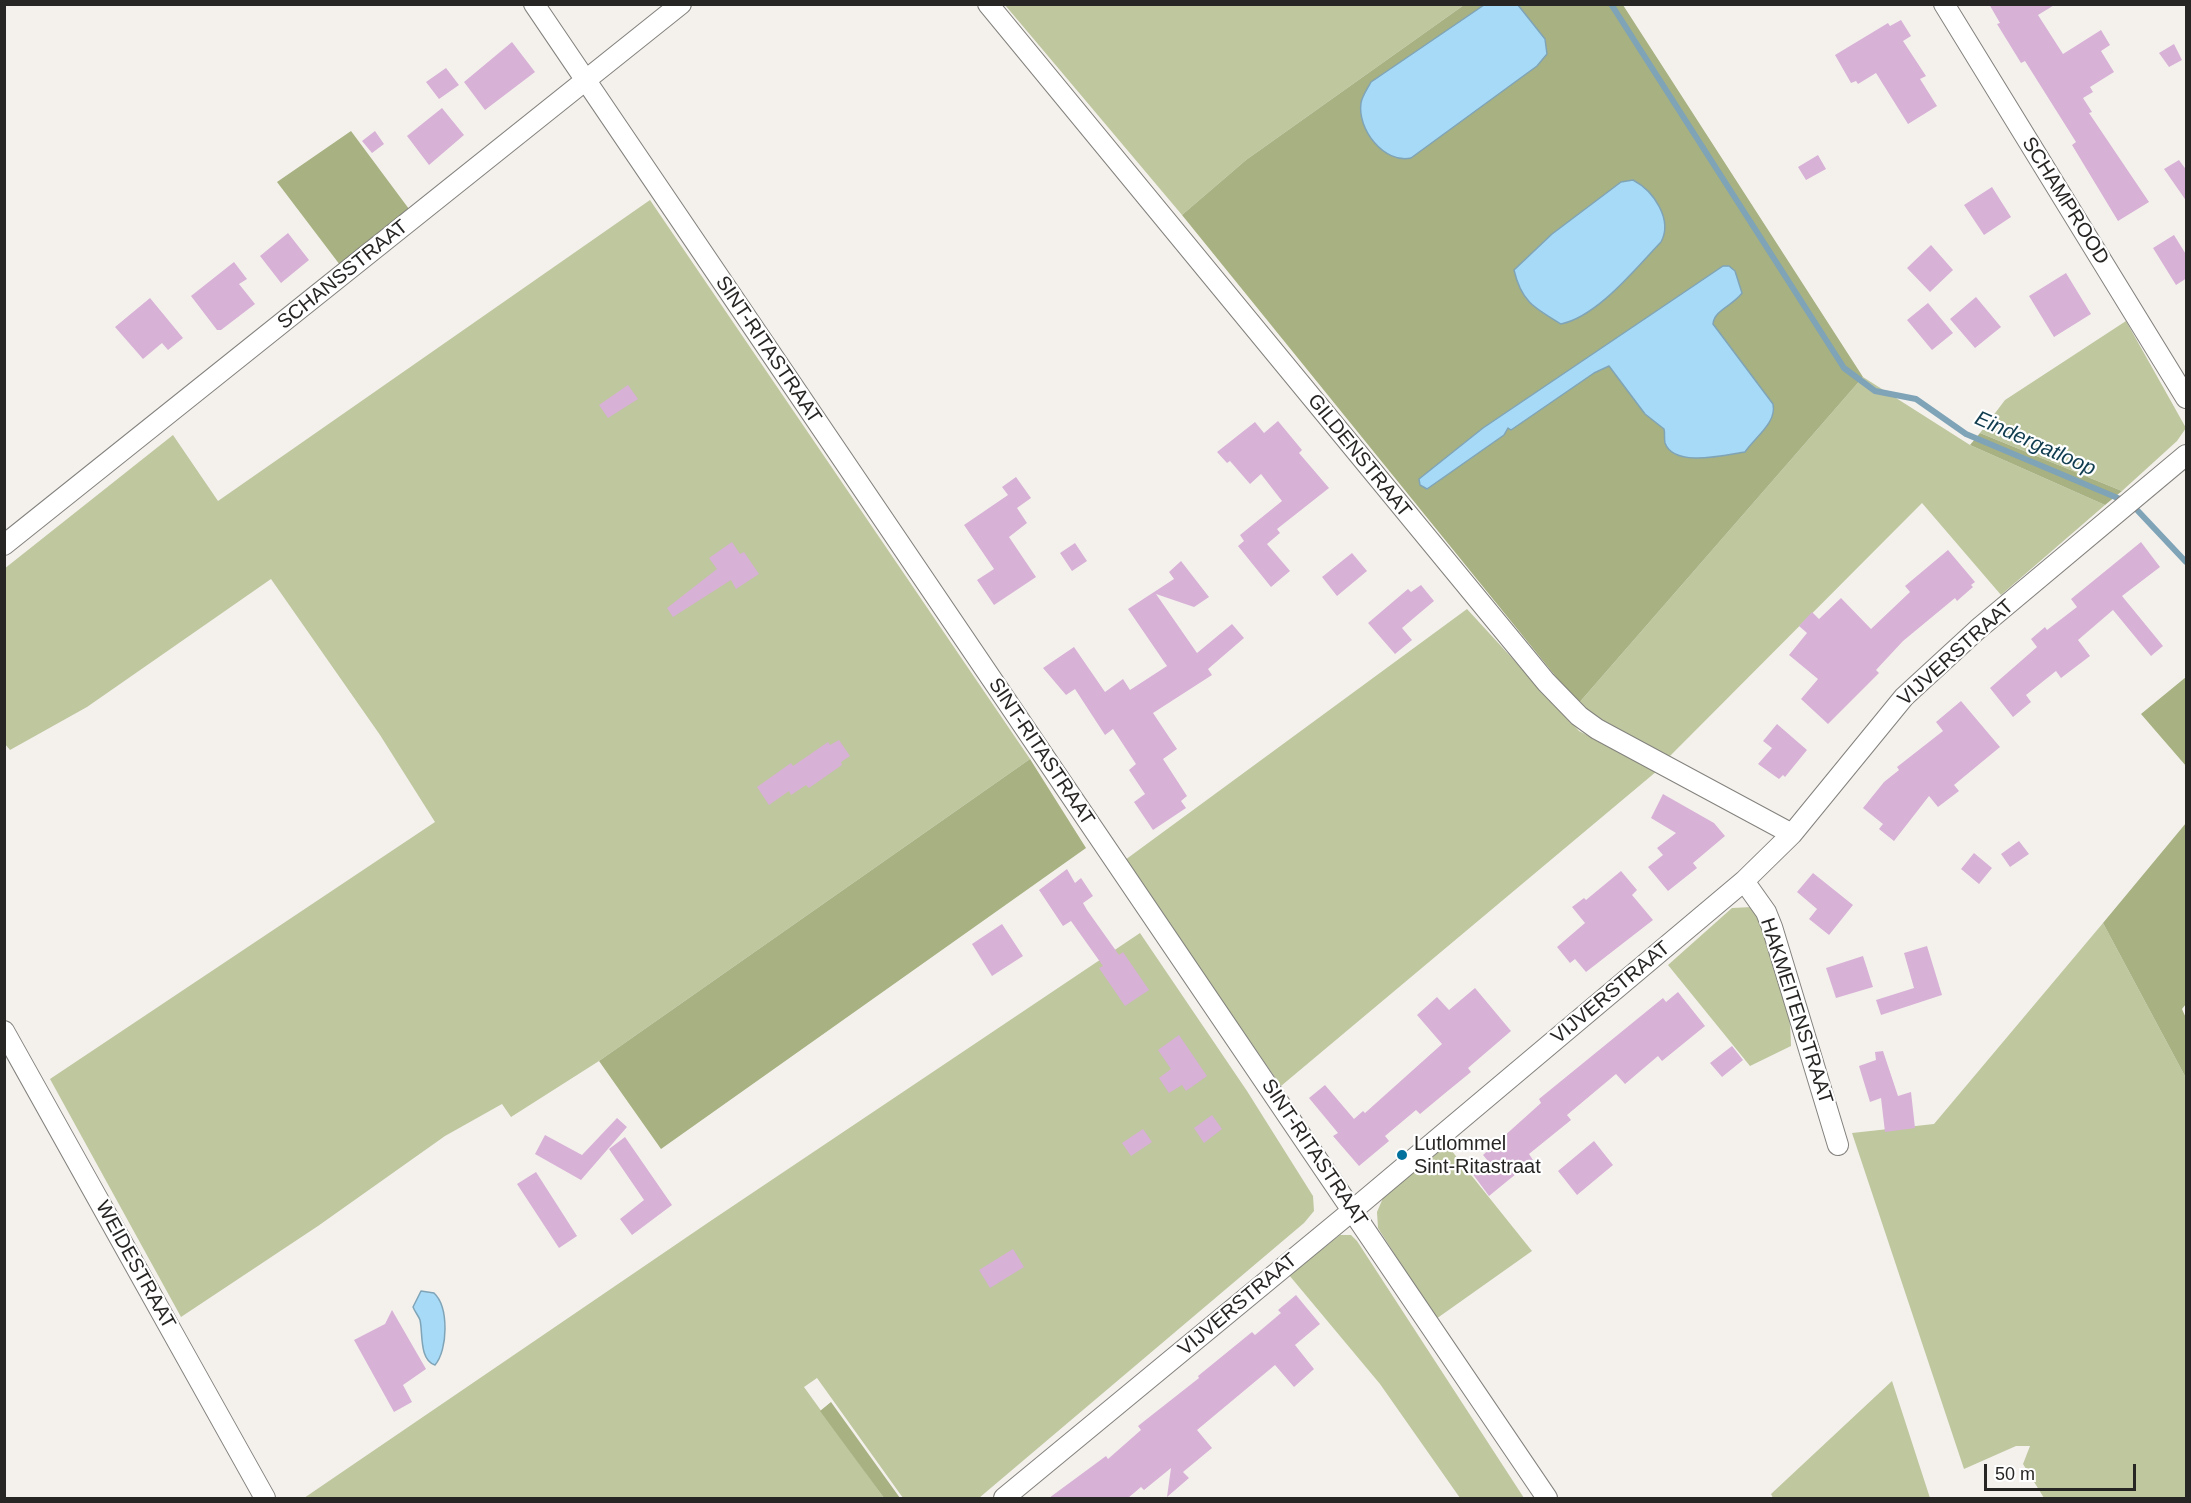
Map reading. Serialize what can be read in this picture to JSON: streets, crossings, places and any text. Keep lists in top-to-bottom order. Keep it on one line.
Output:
{"streets":{"street":["SCHAMPROOD","SCHANSSTRAAT","SINT-RITASTRAAT","GILDENSTRAAT","VIJVERSTRAAT","HAKMEITENSTRAAT","WEIDESTRAAT"]},"crossings":[["SCHANSSTRAAT","SINT-RITASTRAAT"],["SINT-RITASTRAAT","VIJVERSTRAAT"],["GILDENSTRAAT","VIJVERSTRAAT"],["VIJVERSTRAAT","HAKMEITENSTRAAT"]],"water":["Eindergatloop"],"places":["Lutlommel Sint-Ritastraat"],"scale_bar":"50 m"}
